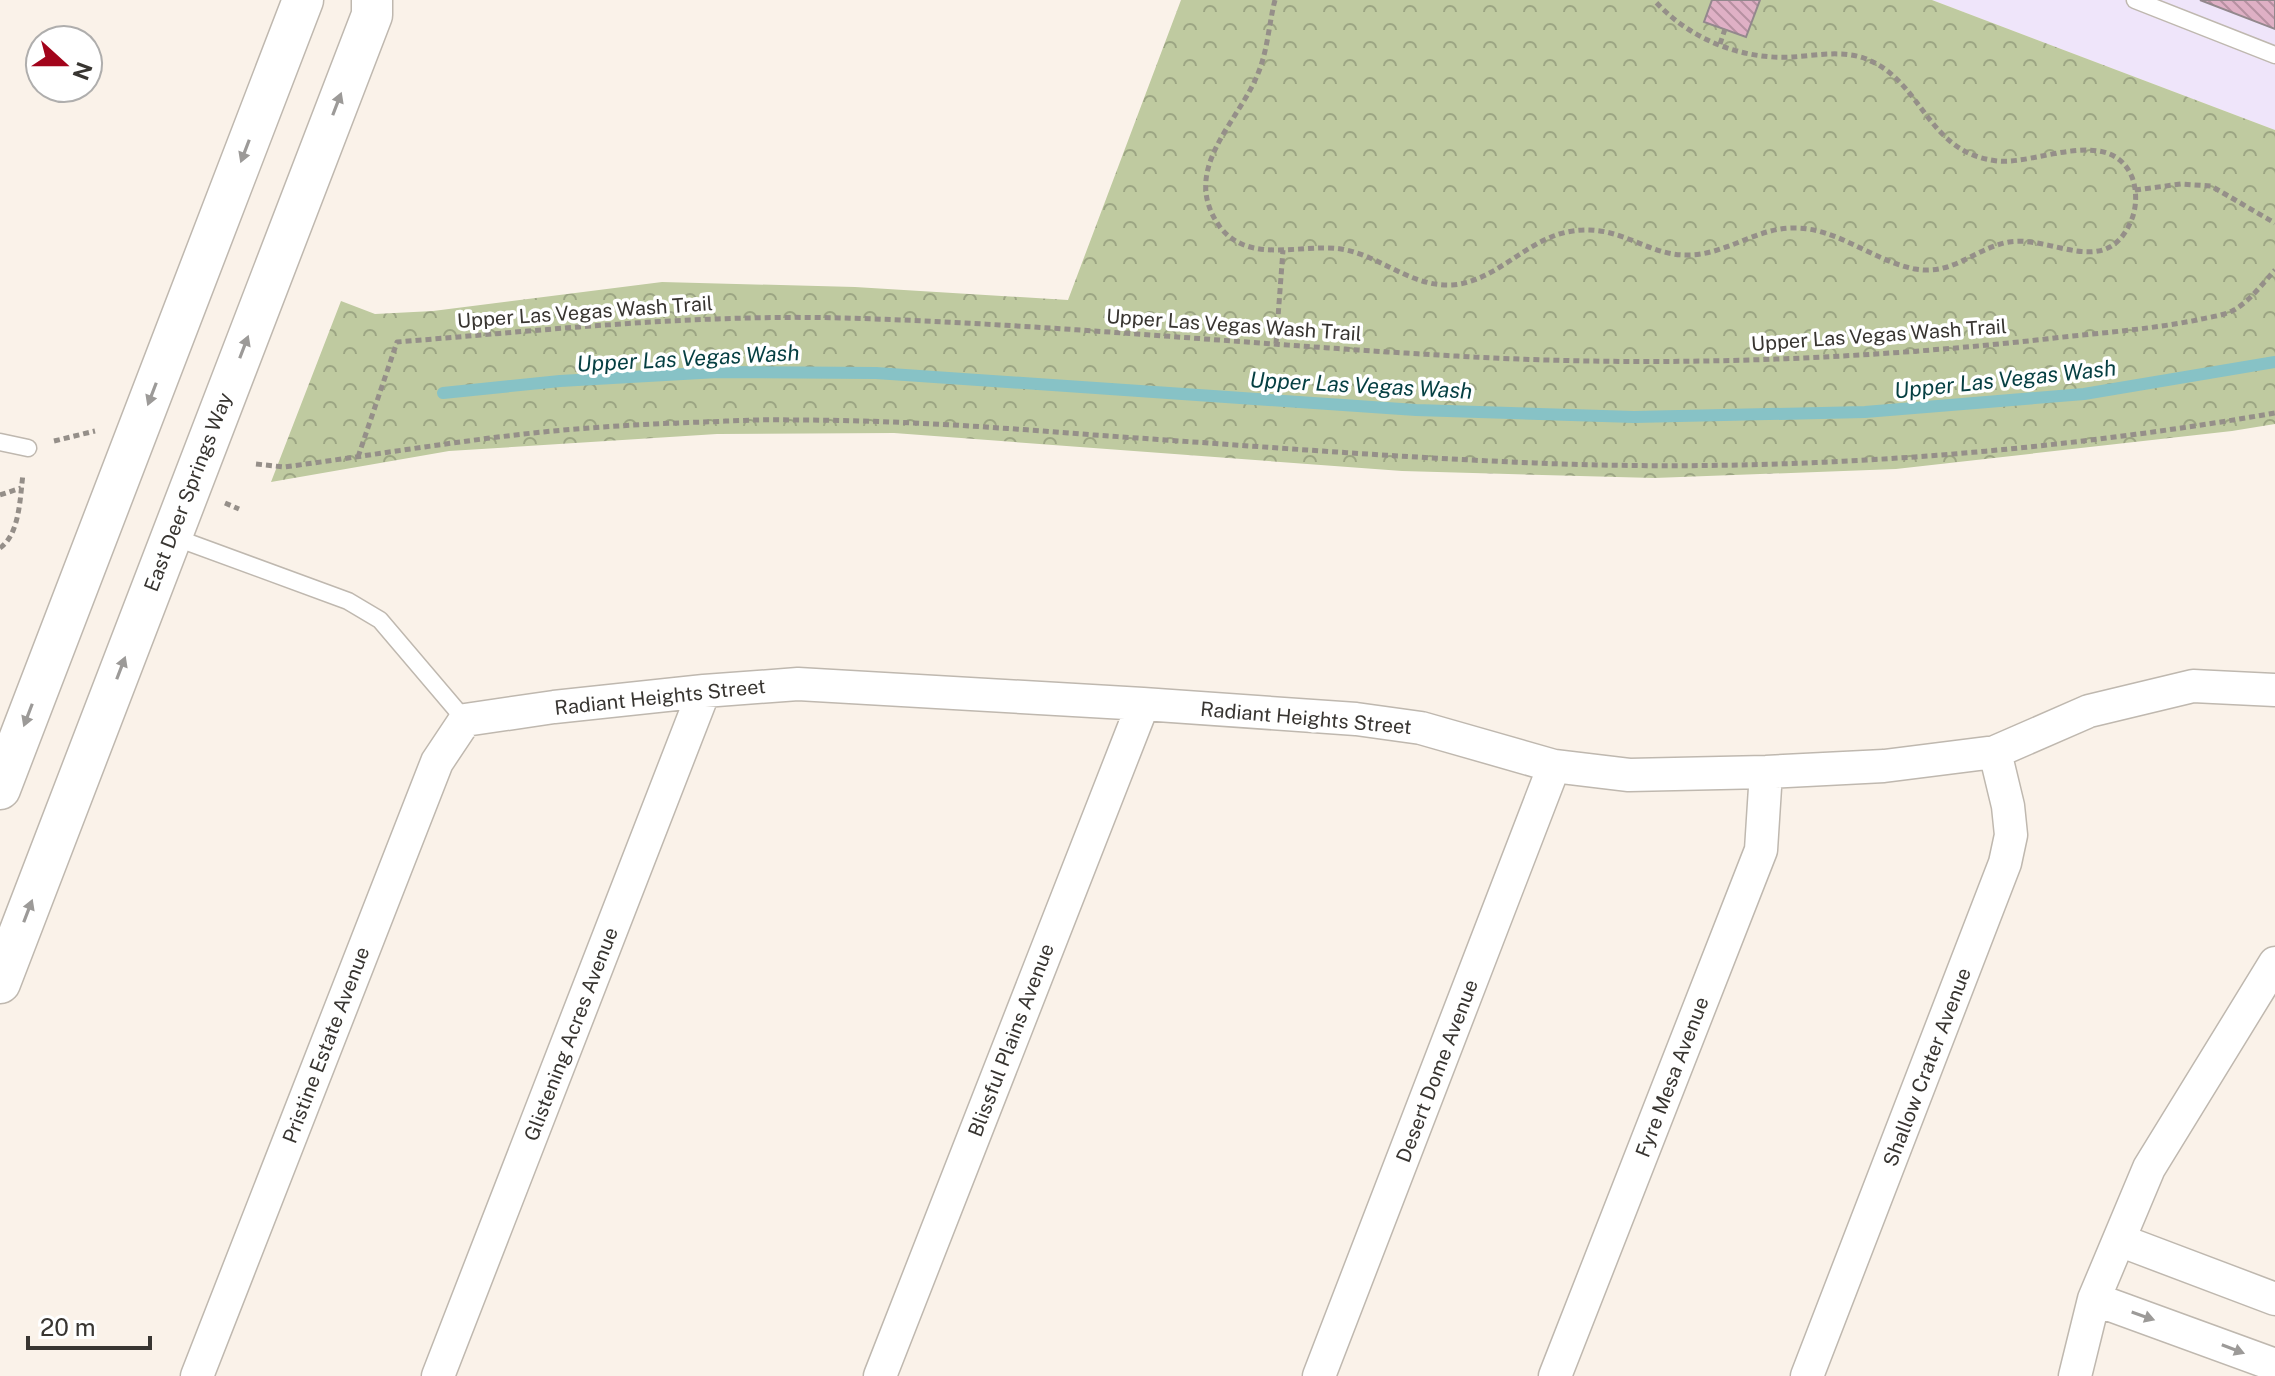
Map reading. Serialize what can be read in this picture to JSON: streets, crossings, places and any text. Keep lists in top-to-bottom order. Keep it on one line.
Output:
{"streets":{"street":["East Deer Springs Way","Radiant Heights Street","Glistening Acres Avenue","Blissful Plains Avenue","Pristine Estate Avenue","Shallow Crater Avenue","Desert Dome Avenue","Fyre Mesa Avenue"],"path":["Upper Las Vegas Wash Trail"]},"crossings":[["Radiant Heights Street","Glistening Acres Avenue"],["Radiant Heights Street","Blissful Plains Avenue"],["Radiant Heights Street","Pristine Estate Avenue"],["Radiant Heights Street","Shallow Crater Avenue"],["Radiant Heights Street","Desert Dome Avenue"],["Radiant Heights Street","Fyre Mesa Avenue"]],"water":["Upper Las Vegas Wash"],"scale_bar":"20 m","north":"right"}
